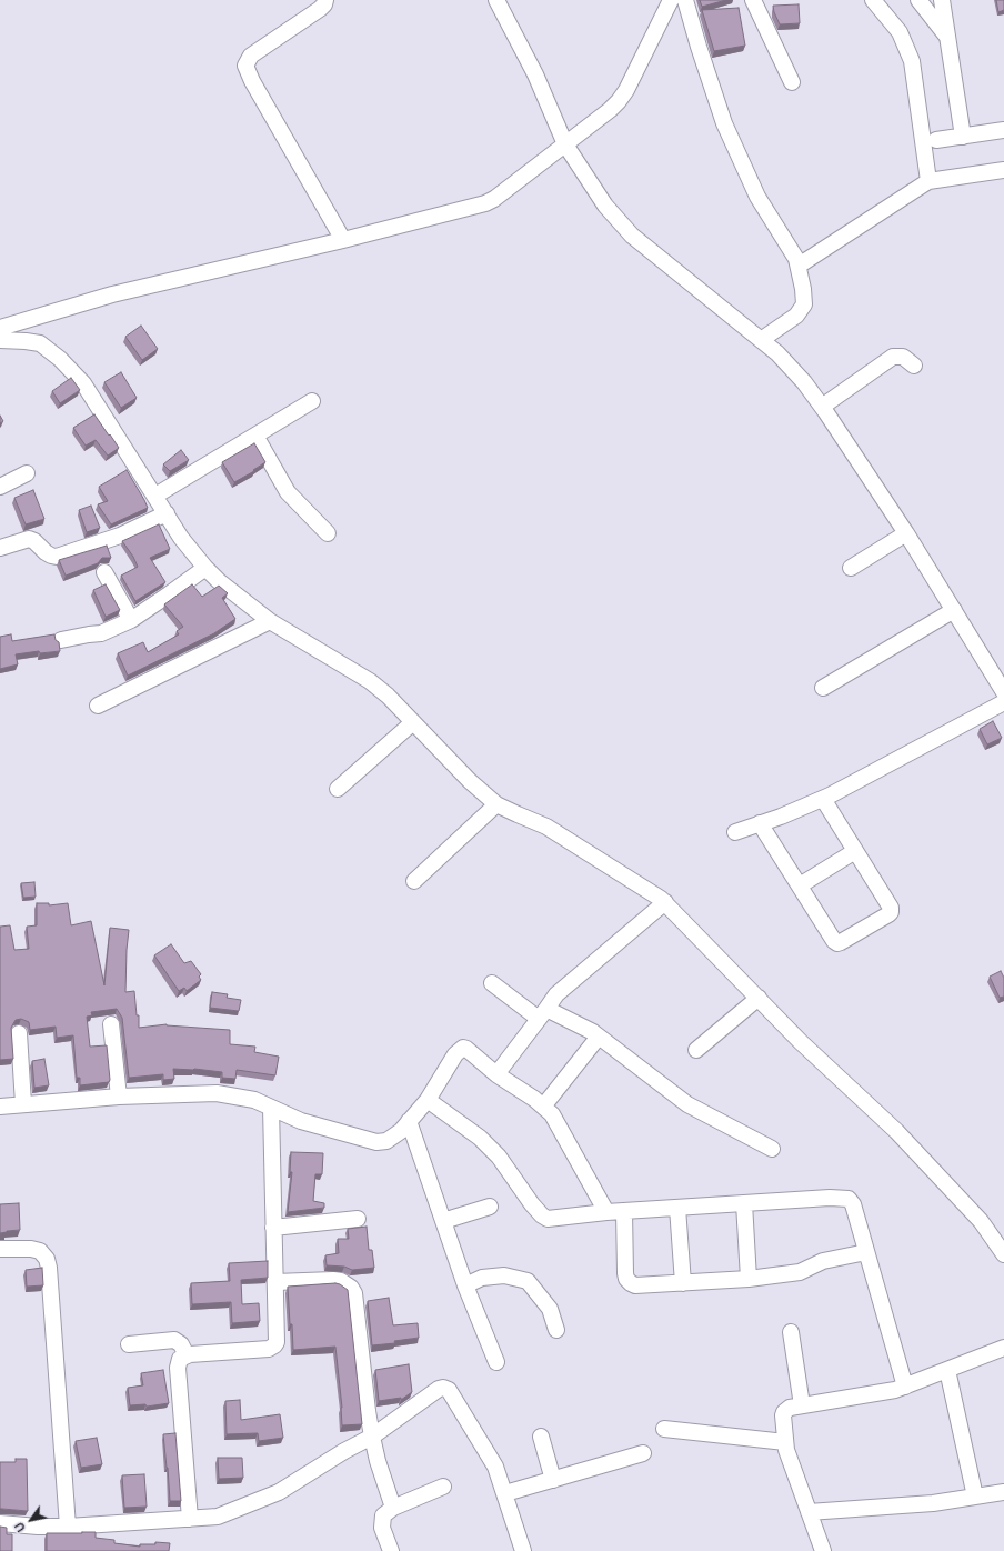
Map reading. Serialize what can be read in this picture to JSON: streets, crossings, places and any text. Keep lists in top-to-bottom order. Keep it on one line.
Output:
{"north":"bottom left"}
